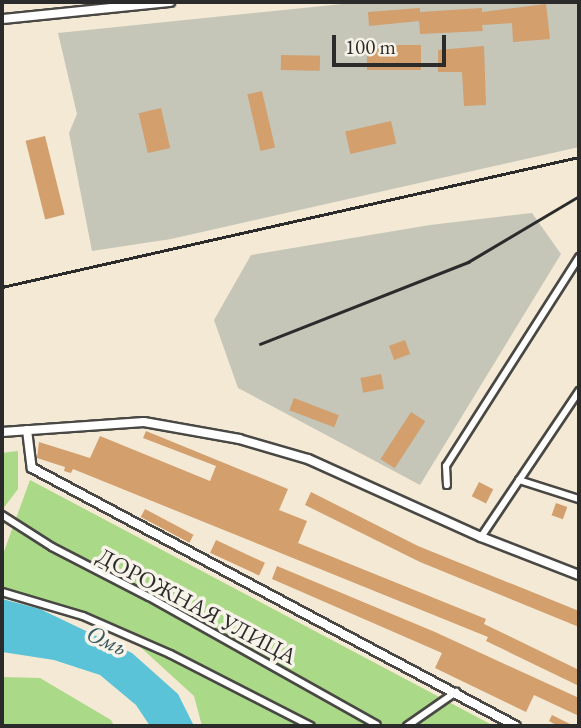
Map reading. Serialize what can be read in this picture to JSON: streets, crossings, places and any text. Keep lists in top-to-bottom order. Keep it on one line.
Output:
{"streets":{"street":["ДОРОЖНАЯ УЛИЦА"]},"water":["Омь"],"scale_bar":"100 m"}
